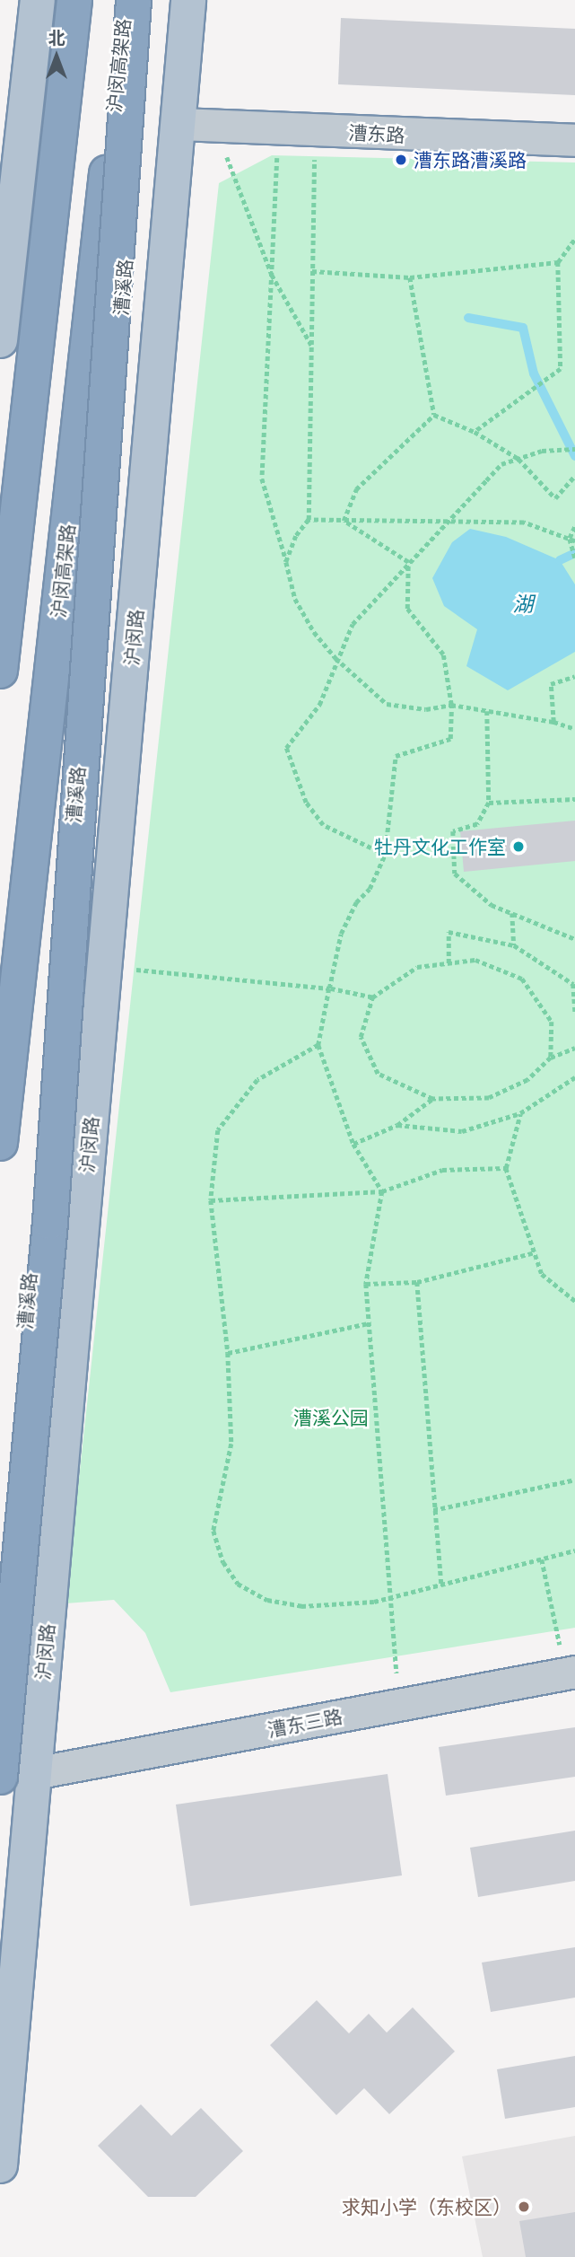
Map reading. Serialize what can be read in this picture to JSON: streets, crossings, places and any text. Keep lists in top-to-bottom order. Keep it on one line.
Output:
{"streets":{"highway":["沪闵高架路"],"main road":["漕溪路","沪闵路"],"street":["漕东路","漕东三路"]},"crossings":[["漕东路","沪闵路"],["沪闵路","漕东三路"]],"water":["湖"],"parks":["漕溪公园"],"places":["漕东路漕溪路","牡丹文化工作室","求知小学（东校区）"],"north":"top"}
